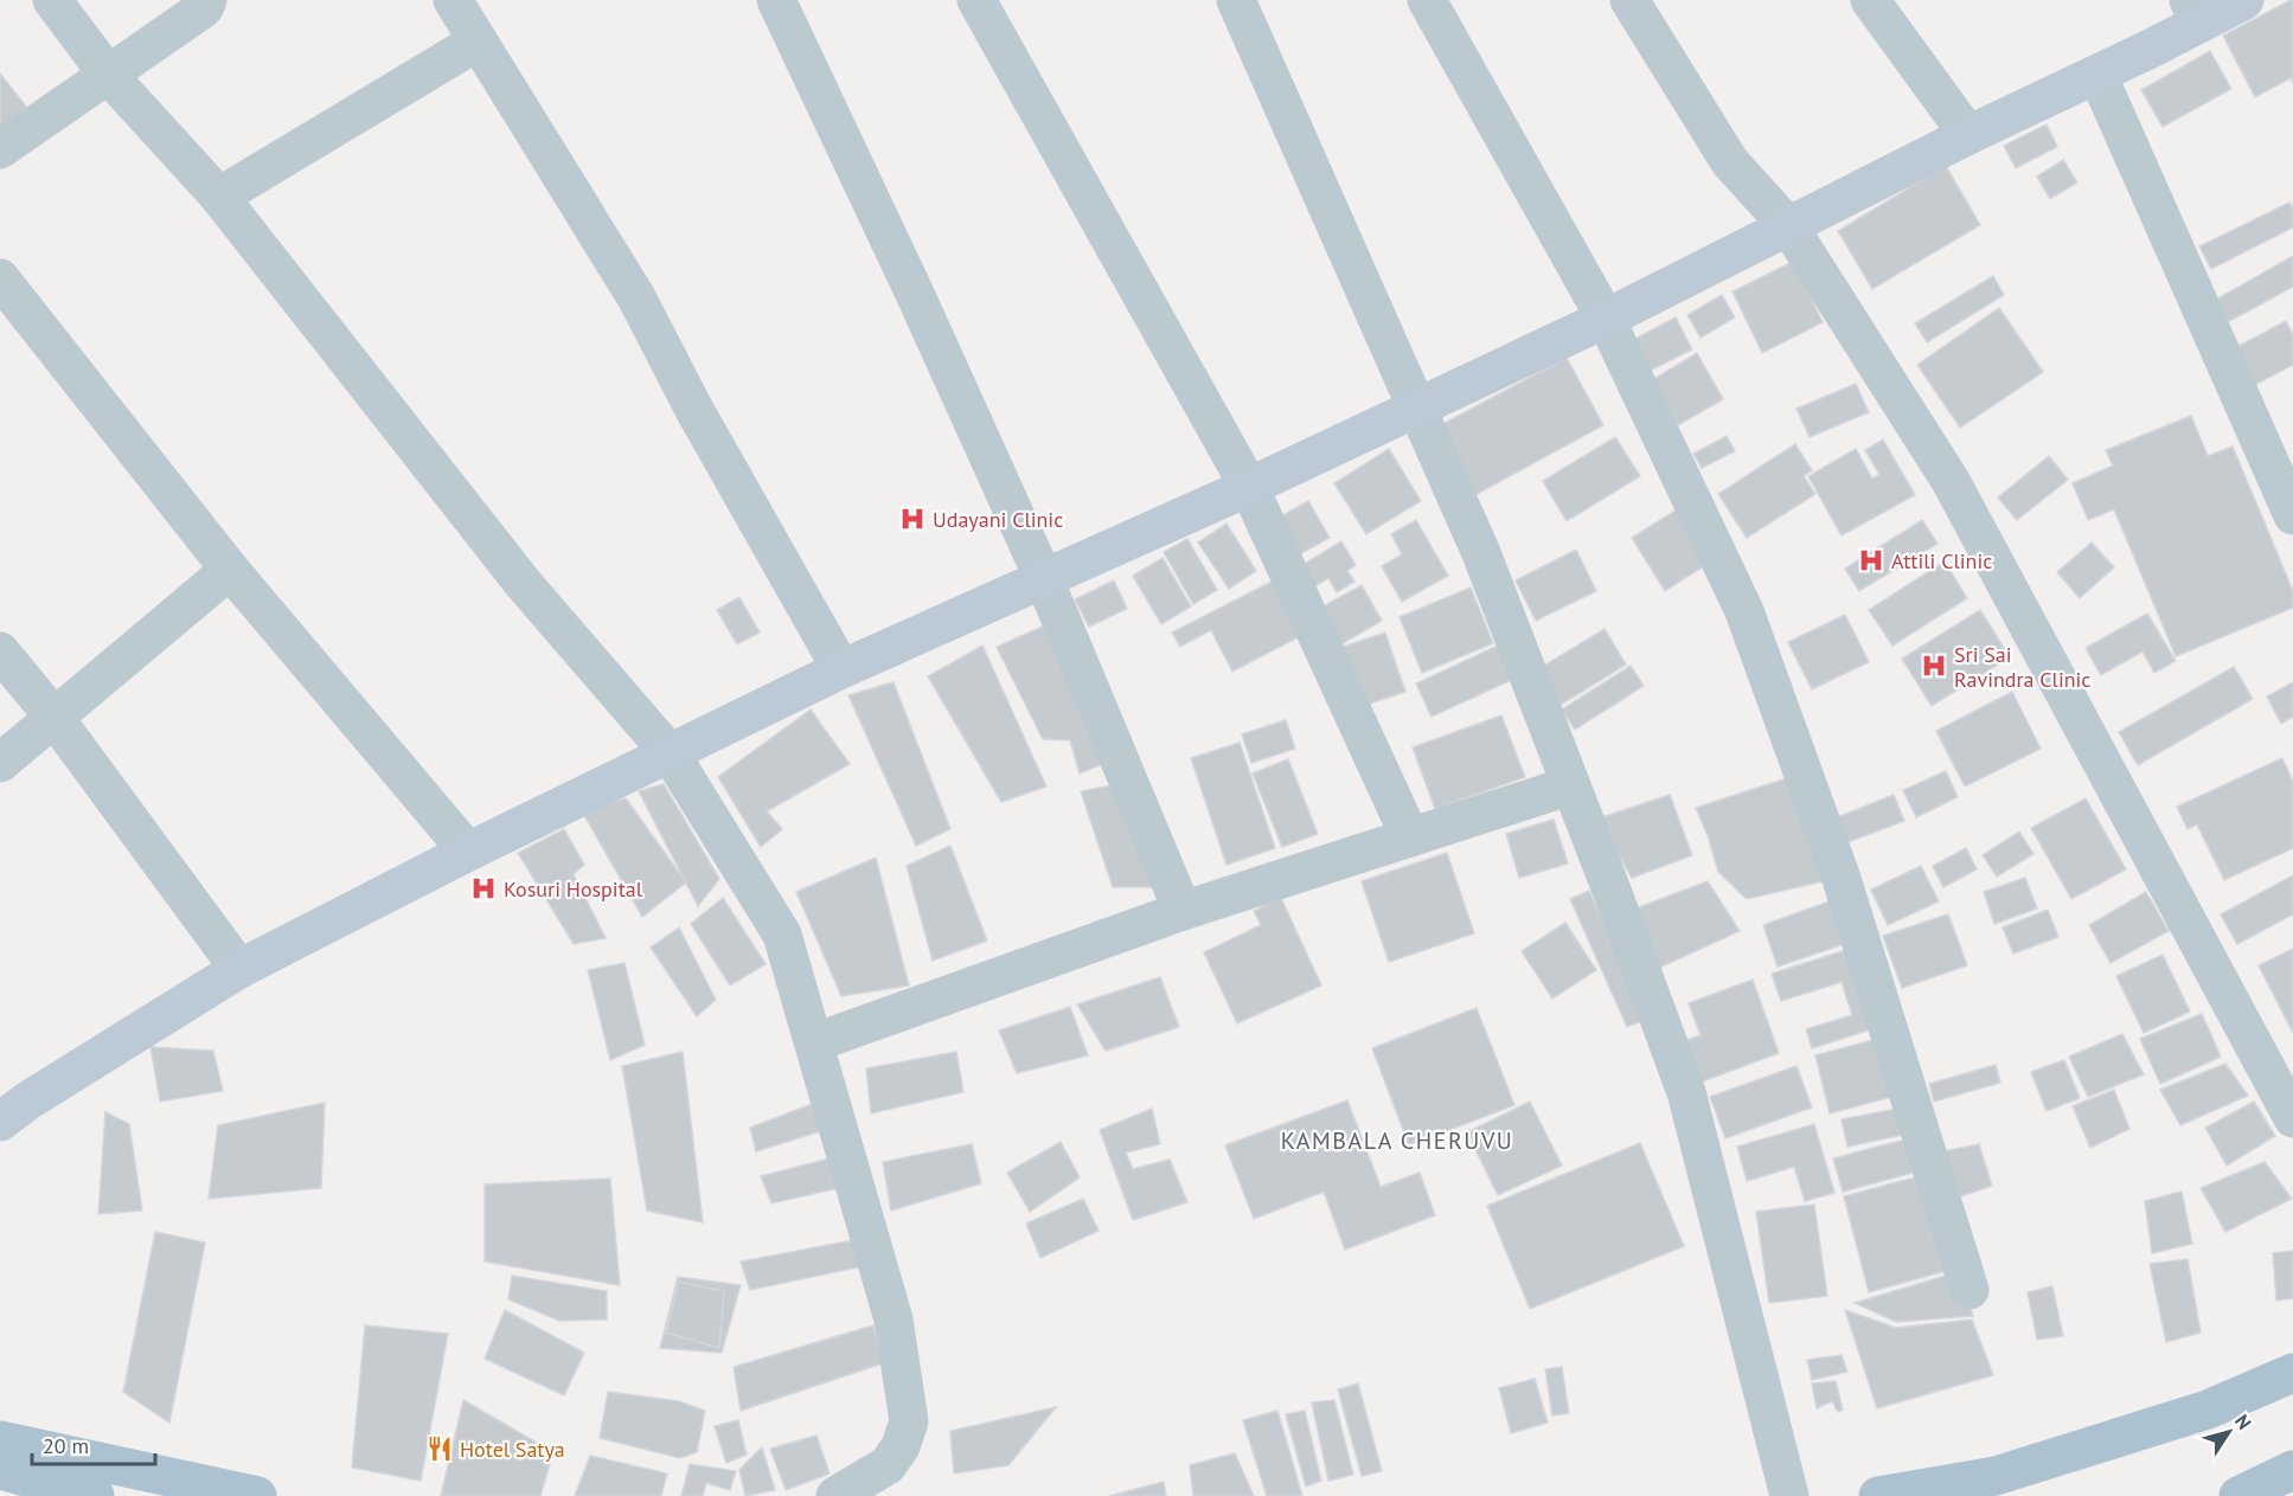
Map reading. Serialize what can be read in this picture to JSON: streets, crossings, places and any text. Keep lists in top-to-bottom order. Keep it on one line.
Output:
{"districts":["KAMBALA CHERUVU"],"places":{"hospital":["Udayani Clinic","Attili Clinic","Sri Sai Ravindra Clinic","Kosuri Hospital"],"restaurant":["Hotel Satya"]},"scale_bar":"20 m","north":"top right"}
